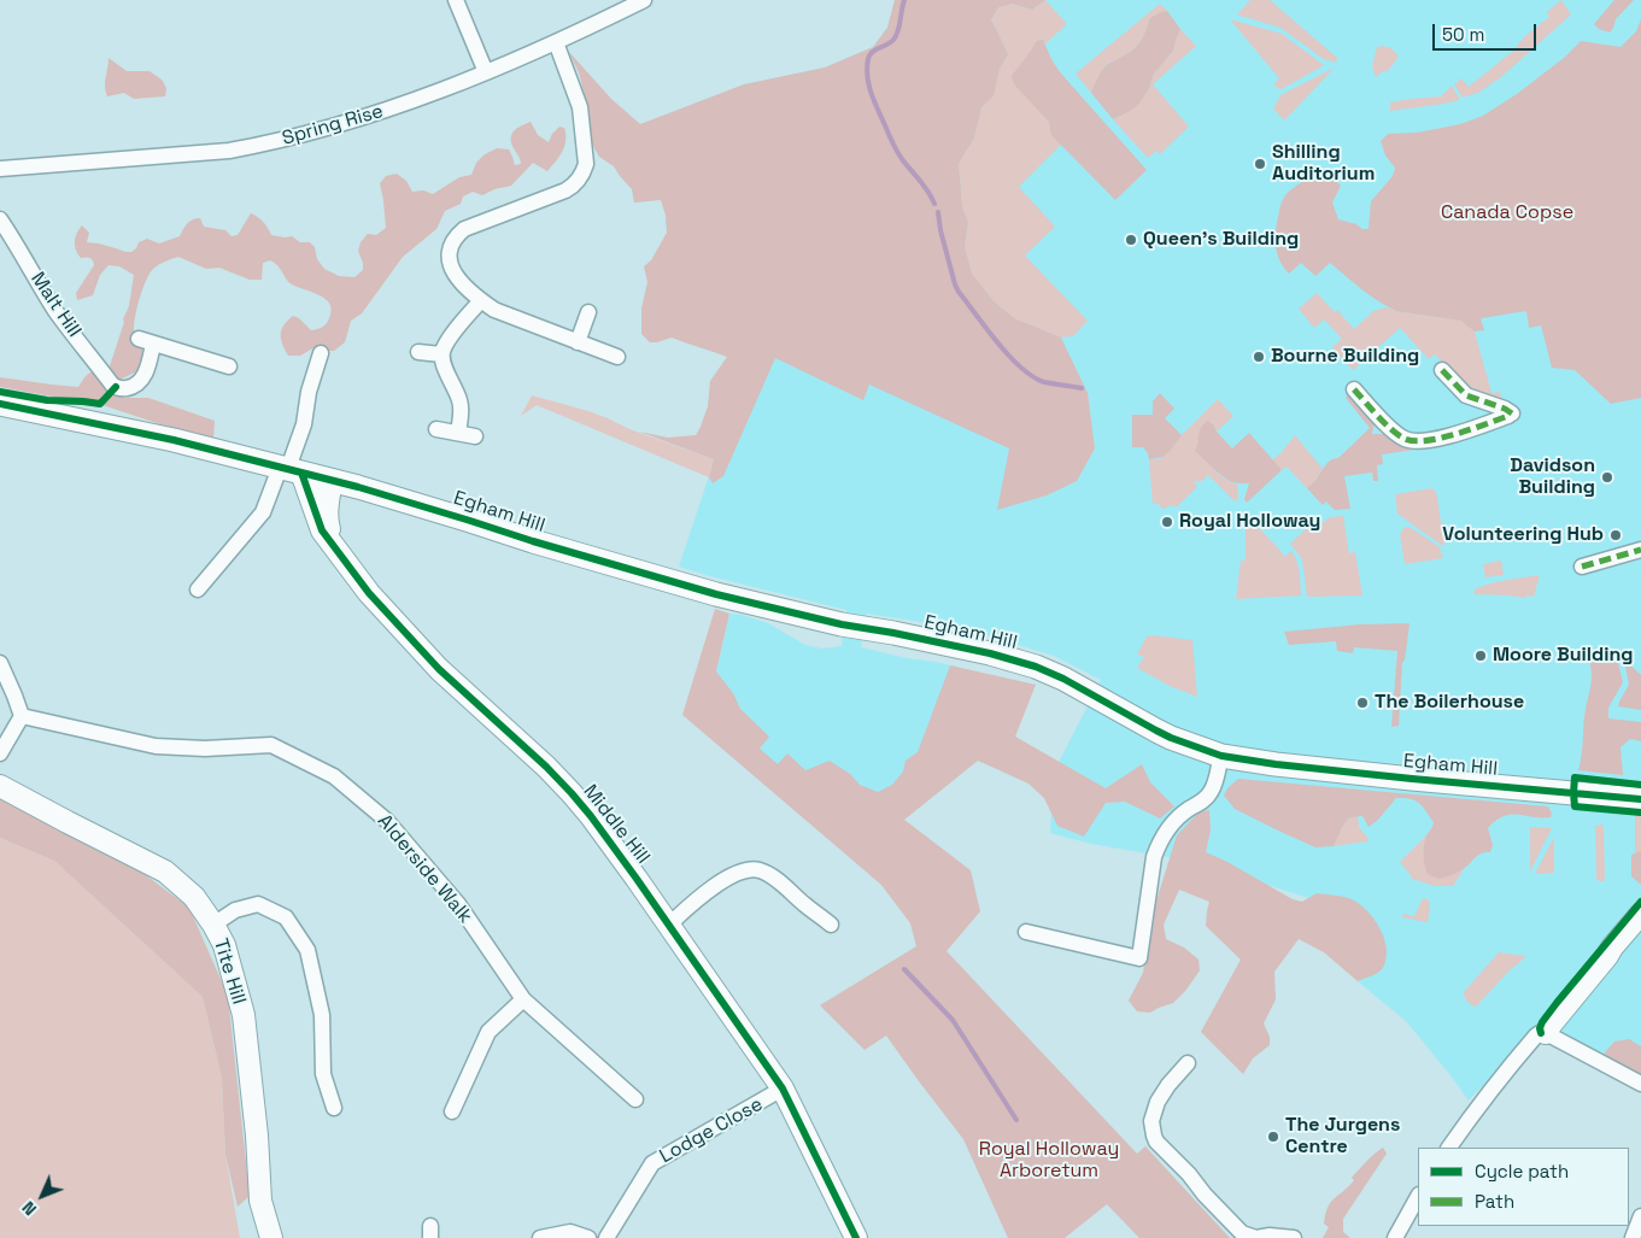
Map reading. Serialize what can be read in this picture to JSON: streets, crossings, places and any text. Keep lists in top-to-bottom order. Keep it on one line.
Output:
{"streets":{"main road":["Egham Hill"],"street":["Spring Rise","Malt Hill","Middle Hill","Alderside Walk","Tite Hill","Lodge Close"]},"crossings":[["Egham Hill","Middle Hill"],["Middle Hill","Lodge Close"]],"parks":["Canada Copse","Royal Holloway Arboretum"],"places":["Shilling Auditorium","Queen's Building","Bourne Building","Davidson Building","Royal Holloway","Volunteering Hub","Moore Building","The Boilerhouse","The Jurgens Centre"],"legend":["Cycle path","Path"],"scale_bar":"50 m","north":"bottom left"}
